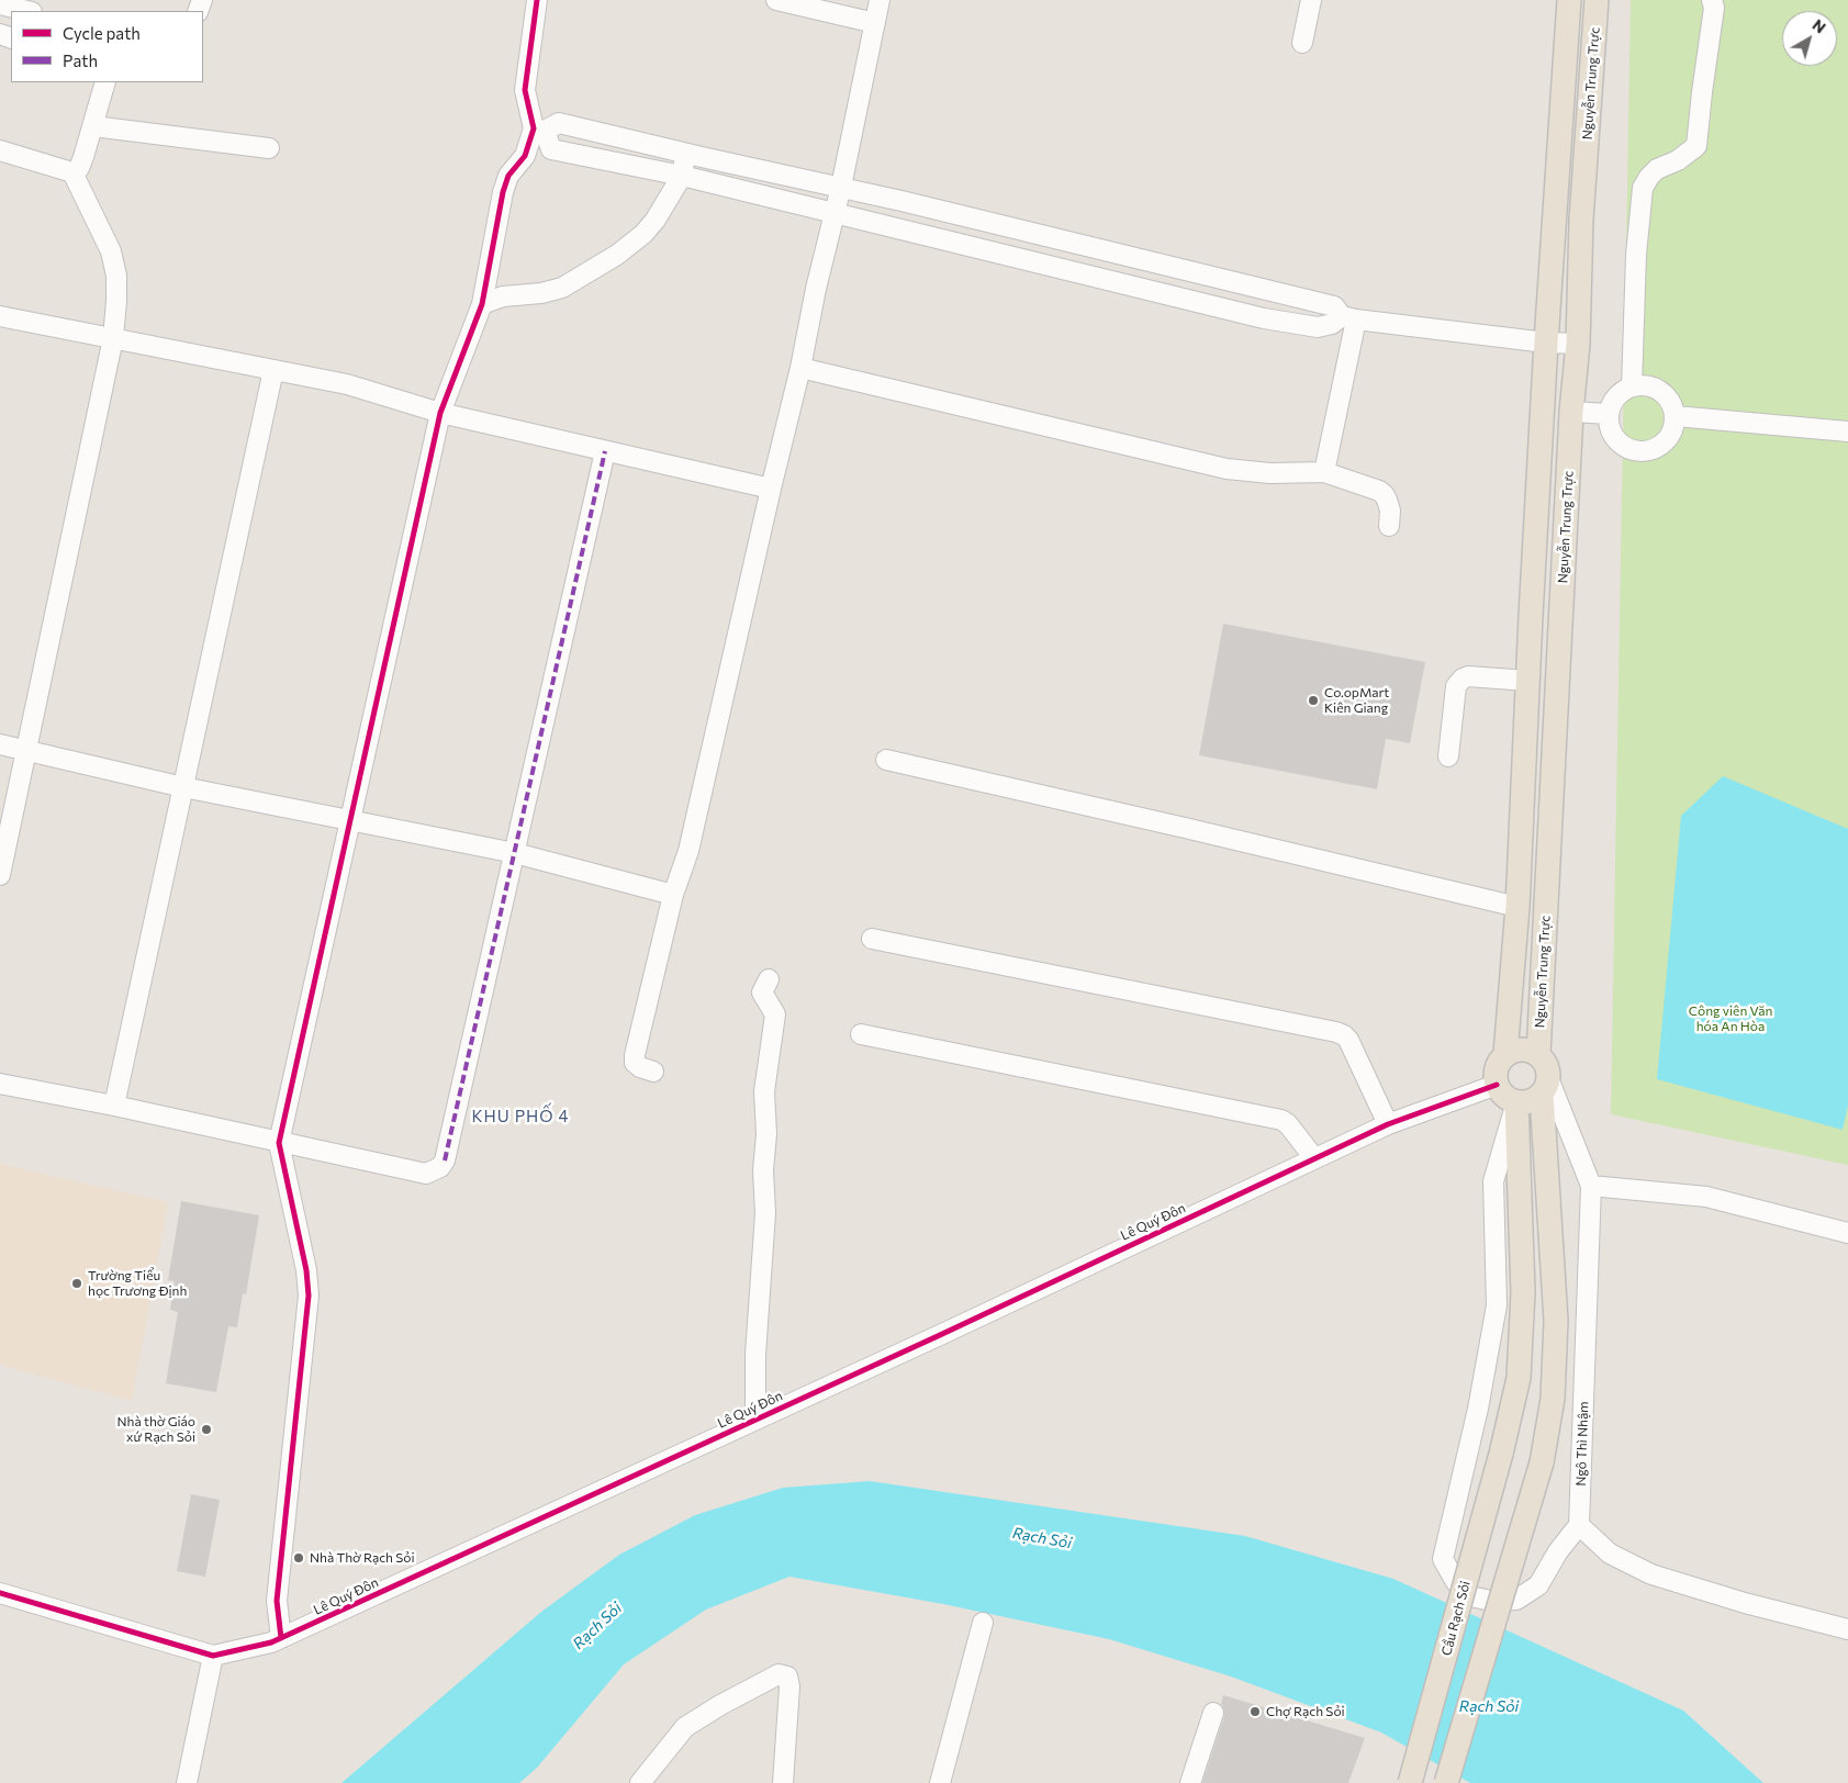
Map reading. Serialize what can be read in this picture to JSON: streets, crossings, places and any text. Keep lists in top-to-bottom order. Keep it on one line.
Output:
{"streets":{"main road":["Nguyễn Trung Trực","Cầu Rạch Sỏi"],"street":["Lê Quý Đôn","Ngô Thì Nhậm"]},"crossings":[["Nguyễn Trung Trực","Lê Quý Đôn"],["Nguyễn Trung Trực","Ngô Thì Nhậm"],["Nguyễn Trung Trực","Cầu Rạch Sỏi"],["Lê Quý Đôn","Ngô Thì Nhậm"],["Lê Quý Đôn","Cầu Rạch Sỏi"],["Ngô Thì Nhậm","Cầu Rạch Sỏi"]],"districts":["KHU PHỐ 4"],"water":["Rạch Sỏi"],"parks":["Công viên Văn hóa An Hòa"],"places":["Co.opMart Kiên Giang","Trường Tiểu học Trương Định","Nhà thờ Giáo xứ Rạch Sỏi","Nhà Thờ Rạch Sỏi","Chợ Rạch Sỏi"],"legend":["Cycle path","Path"],"north":"top right"}
